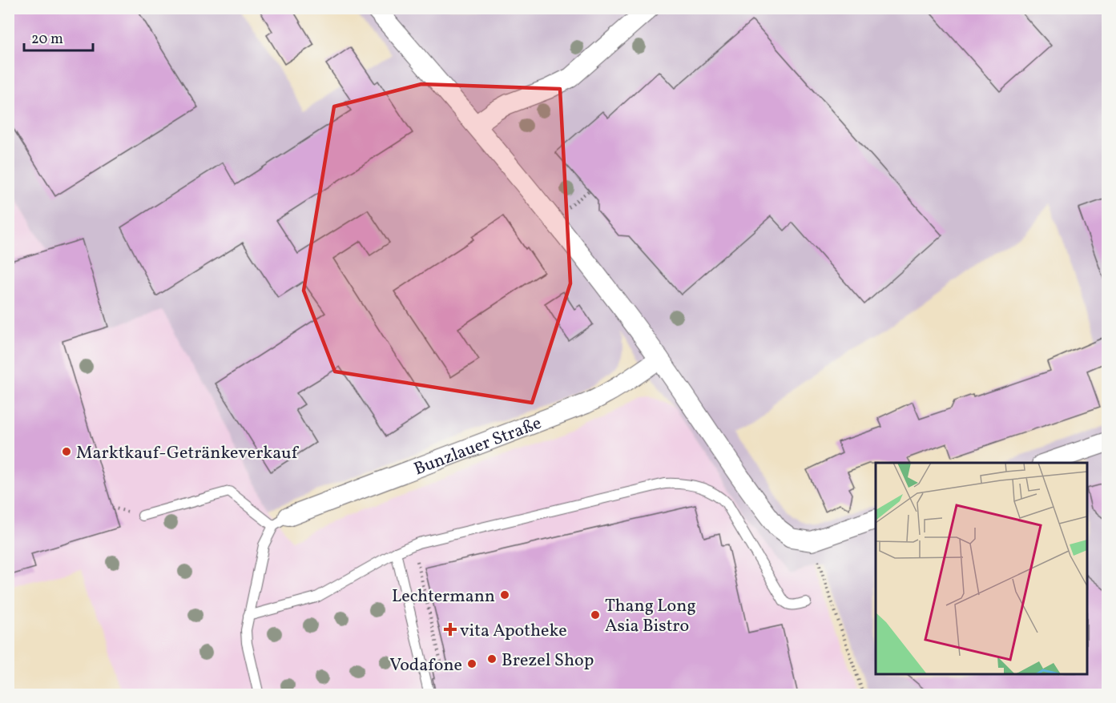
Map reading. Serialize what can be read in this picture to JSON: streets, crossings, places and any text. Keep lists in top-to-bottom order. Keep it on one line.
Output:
{"streets":{"street":["Bunzlauer Straße"]},"places":{"other":["Marktkauf-Getränkeverkauf","Lechtermann","Thang Long Asia Bistro","Brezel Shop","Vodafone"],"health":["vita Apotheke"]},"scale_bar":"20 m"}
